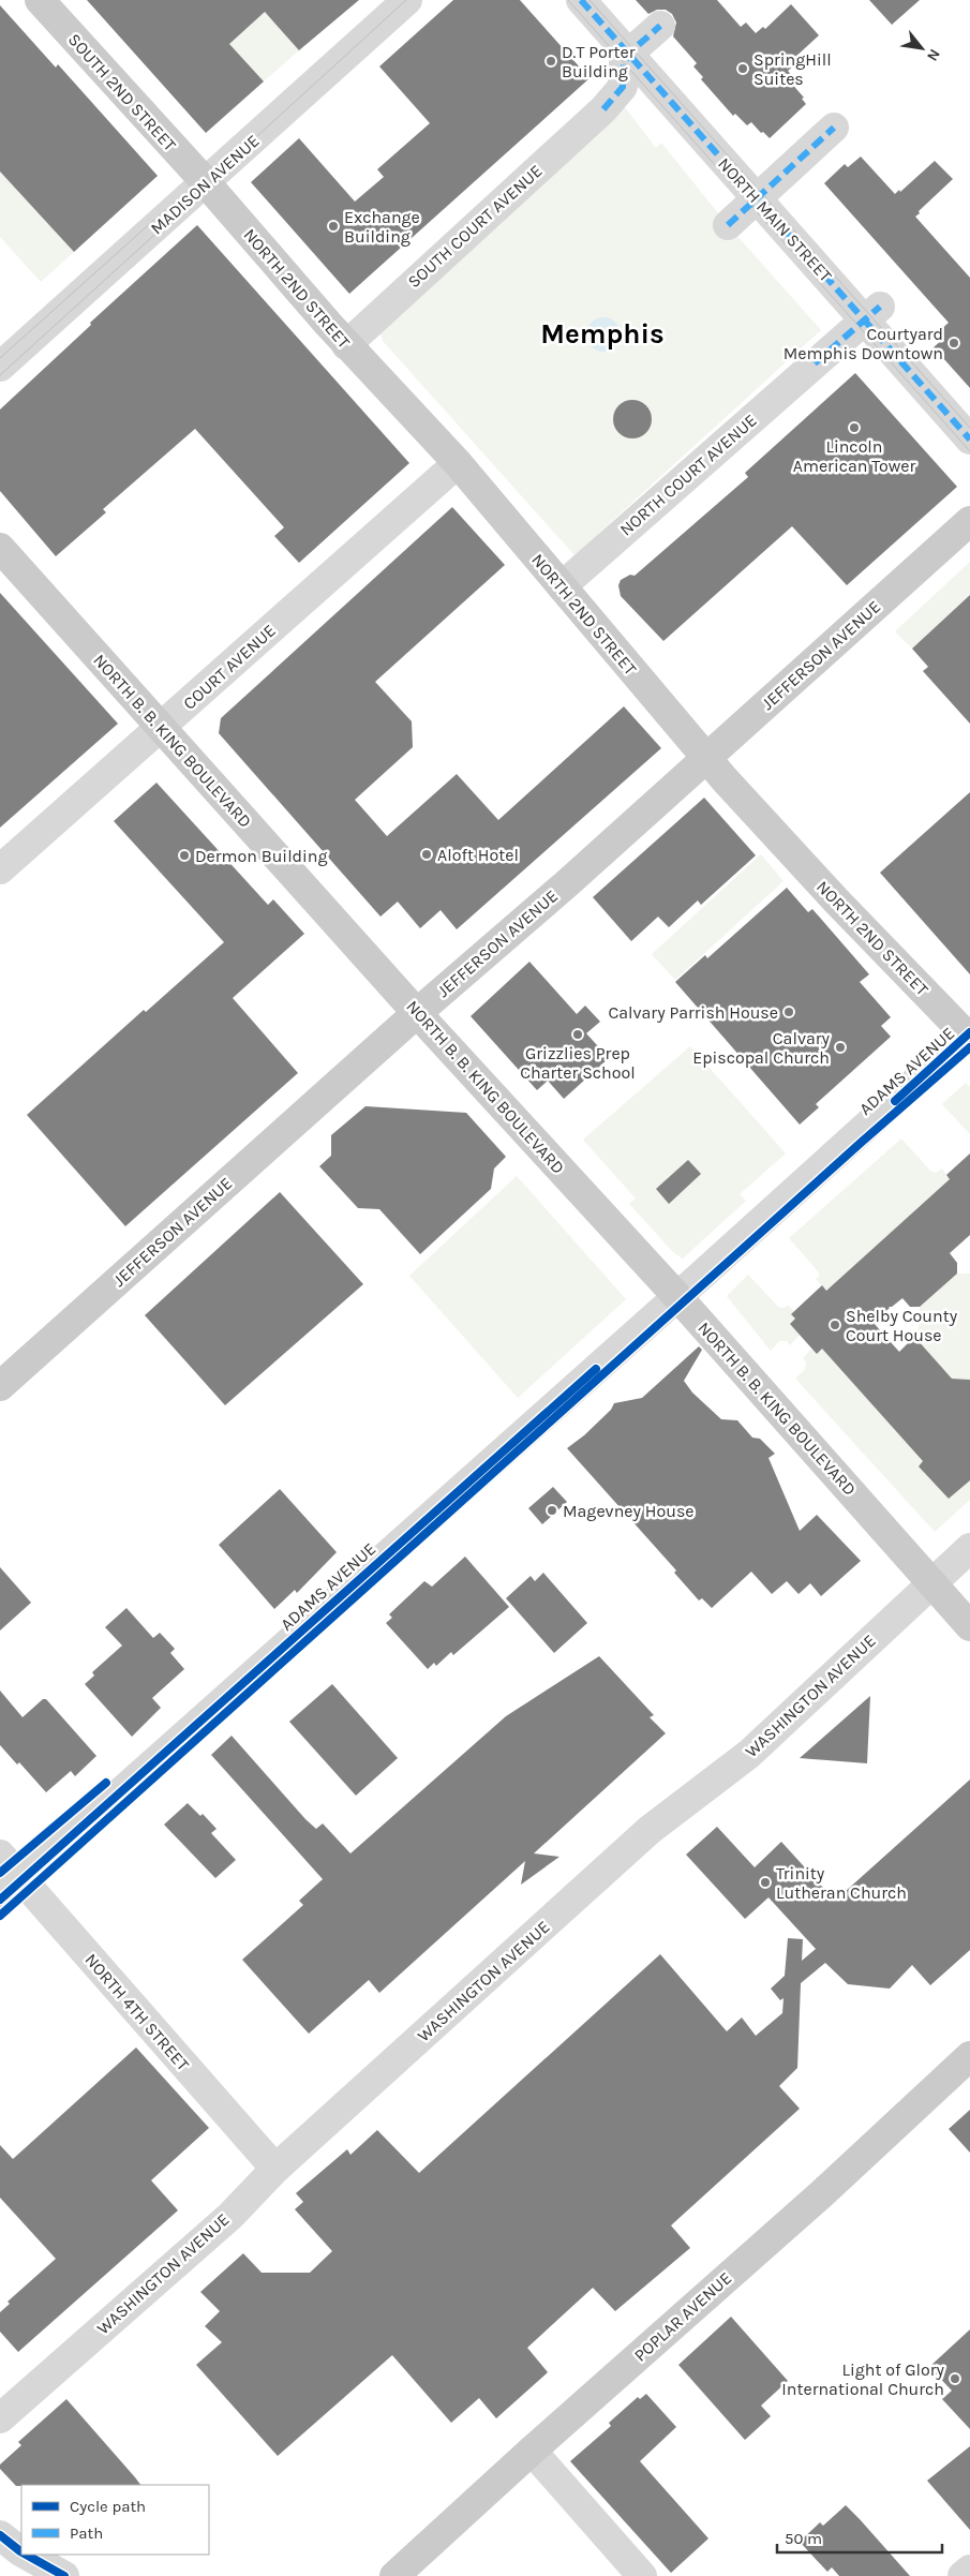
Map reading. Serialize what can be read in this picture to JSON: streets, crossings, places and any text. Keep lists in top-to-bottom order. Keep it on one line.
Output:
{"streets":{"main road":["SOUTH 2ND STREET","NORTH 2ND STREET","JEFFERSON AVENUE","NORTH B. B. KING BOULEVARD","POPLAR AVENUE"],"street":["MADISON AVENUE","NORTH MAIN STREET","SOUTH COURT AVENUE","NORTH COURT AVENUE","COURT AVENUE","ADAMS AVENUE","WASHINGTON AVENUE","NORTH 4TH STREET"]},"crossings":[["SOUTH 2ND STREET","MADISON AVENUE"],["SOUTH 2ND STREET","NORTH 2ND STREET"],["MADISON AVENUE","NORTH 2ND STREET"],["NORTH MAIN STREET","SOUTH COURT AVENUE"],["NORTH MAIN STREET","NORTH COURT AVENUE"],["SOUTH COURT AVENUE","NORTH 2ND STREET"],["NORTH 2ND STREET","NORTH COURT AVENUE"],["NORTH 2ND STREET","JEFFERSON AVENUE"],["NORTH 2ND STREET","COURT AVENUE"],["NORTH 2ND STREET","ADAMS AVENUE"],["JEFFERSON AVENUE","NORTH B. B. KING BOULEVARD"],["COURT AVENUE","NORTH B. B. KING BOULEVARD"],["NORTH B. B. KING BOULEVARD","ADAMS AVENUE"],["NORTH B. B. KING BOULEVARD","WASHINGTON AVENUE"],["ADAMS AVENUE","NORTH 4TH STREET"],["WASHINGTON AVENUE","NORTH 4TH STREET"]],"districts":["Memphis"],"places":["D.T Porter Building","SpringHill Suites","Exchange Building","Courtyard Memphis Downtown","Lincoln American Tower","Aloft Hotel","Dermon Building","Calvary Parrish House","Grizzlies Prep Charter School","Calvary Episcopal Church","Shelby County Court House","Magevney House","Trinity Lutheran Church","Light of Glory International Church"],"legend":["Cycle path","Path"],"scale_bar":"50 m","north":"bottom right"}
